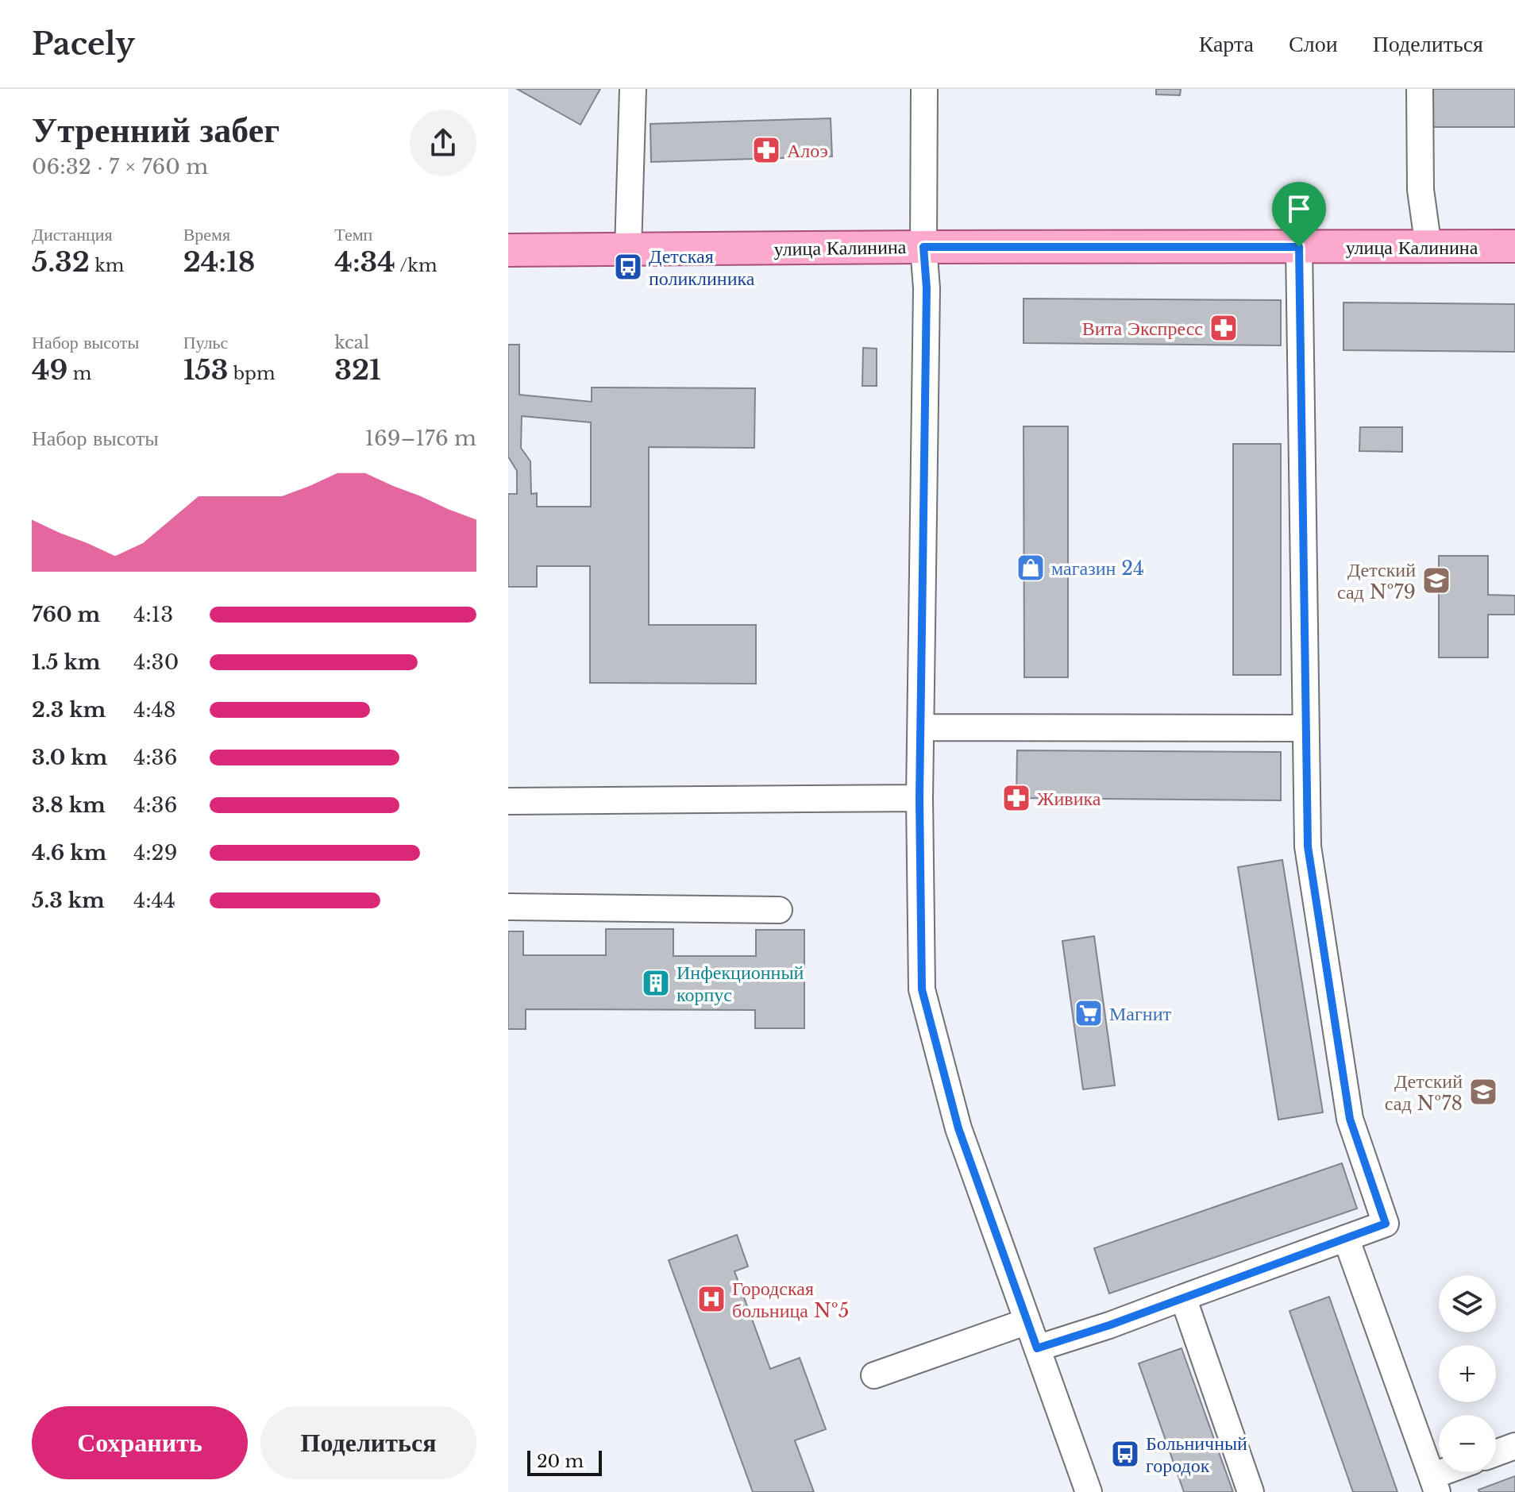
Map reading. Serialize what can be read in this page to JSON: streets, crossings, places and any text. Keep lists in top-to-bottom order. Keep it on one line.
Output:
{"streets":{"main road":["улица Калинина"]},"places":{"pharmacy":["Алоэ","Вита Экспресс","Живика"],"bus stop":["Детская поликлиника","Больничный городок"],"shop":["магазин 24"],"school or university":["Детский сад №79","Детский сад №78"],"building":["Инфекционный корпус"],"supermarket":["Магнит"],"hospital":["Городская больница №5"]},"scale_bar":"20 m","page":{"header":"Pacely","nav":["Карта","Слои","Поделиться"],"heading":["Утренний забег","06:32 · 7 × 760 m"],"stats":[["Дистанция","5.32 km"],["Время","24:18"],["Темп","4:34 /km"],["Набор высоты","49 m"],["Пульс","153 bpm"],["kcal","321"]],"chart":["Набор высоты","169–176 m"],"list":[{"name":"760 m","note":"4:13"},{"name":"1.5 km","note":"4:30"},{"name":"2.3 km","note":"4:48"},{"name":"3.0 km","note":"4:36"},{"name":"3.8 km","note":"4:36"},{"name":"4.6 km","note":"4:29"},{"name":"5.3 km","note":"4:44"}],"map_buttons":["+","−"],"buttons":["Сохранить","Поделиться"],"scale":"20 m"}}
